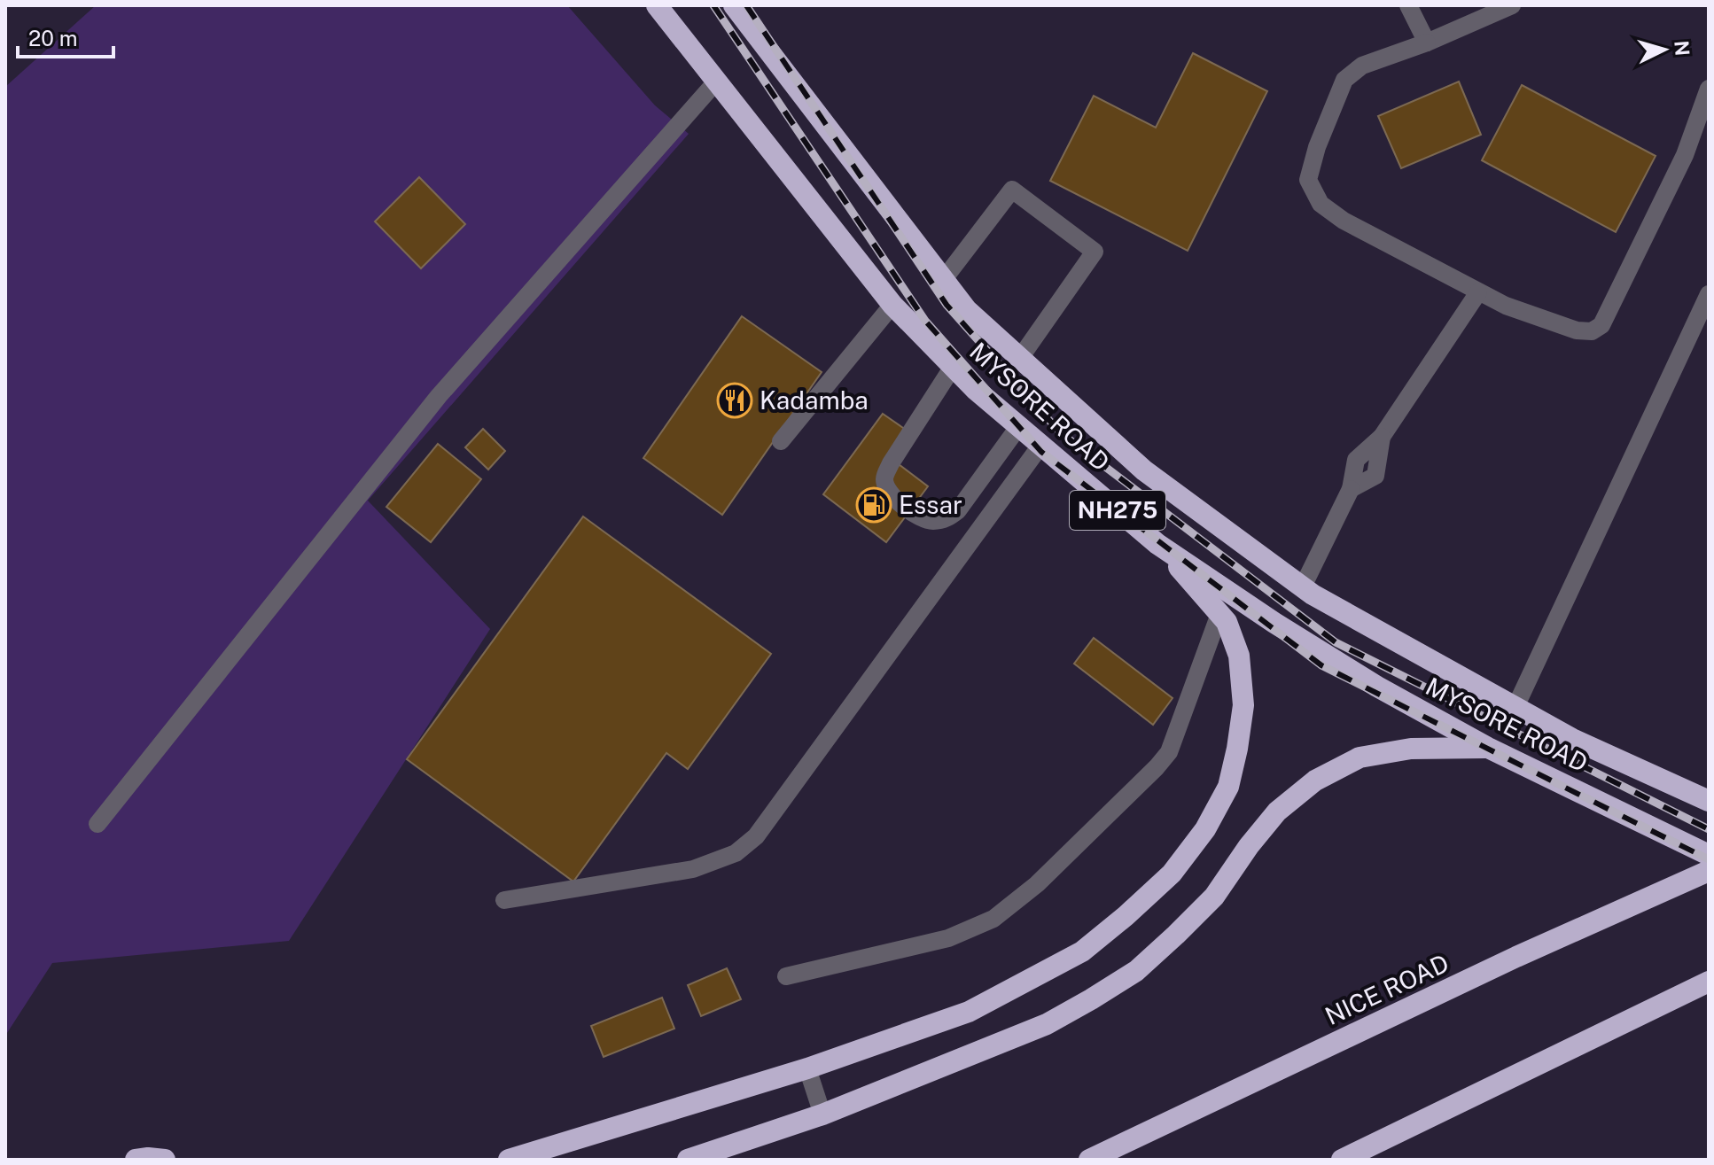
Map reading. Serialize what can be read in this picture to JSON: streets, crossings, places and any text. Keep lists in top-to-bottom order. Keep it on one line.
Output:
{"streets":{"highway":["MYSORE ROAD","NH275","NICE ROAD"]},"places":{"restaurant":["Kadamba"],"fuel station":["Essar"]},"scale_bar":"20 m","north":"right"}
